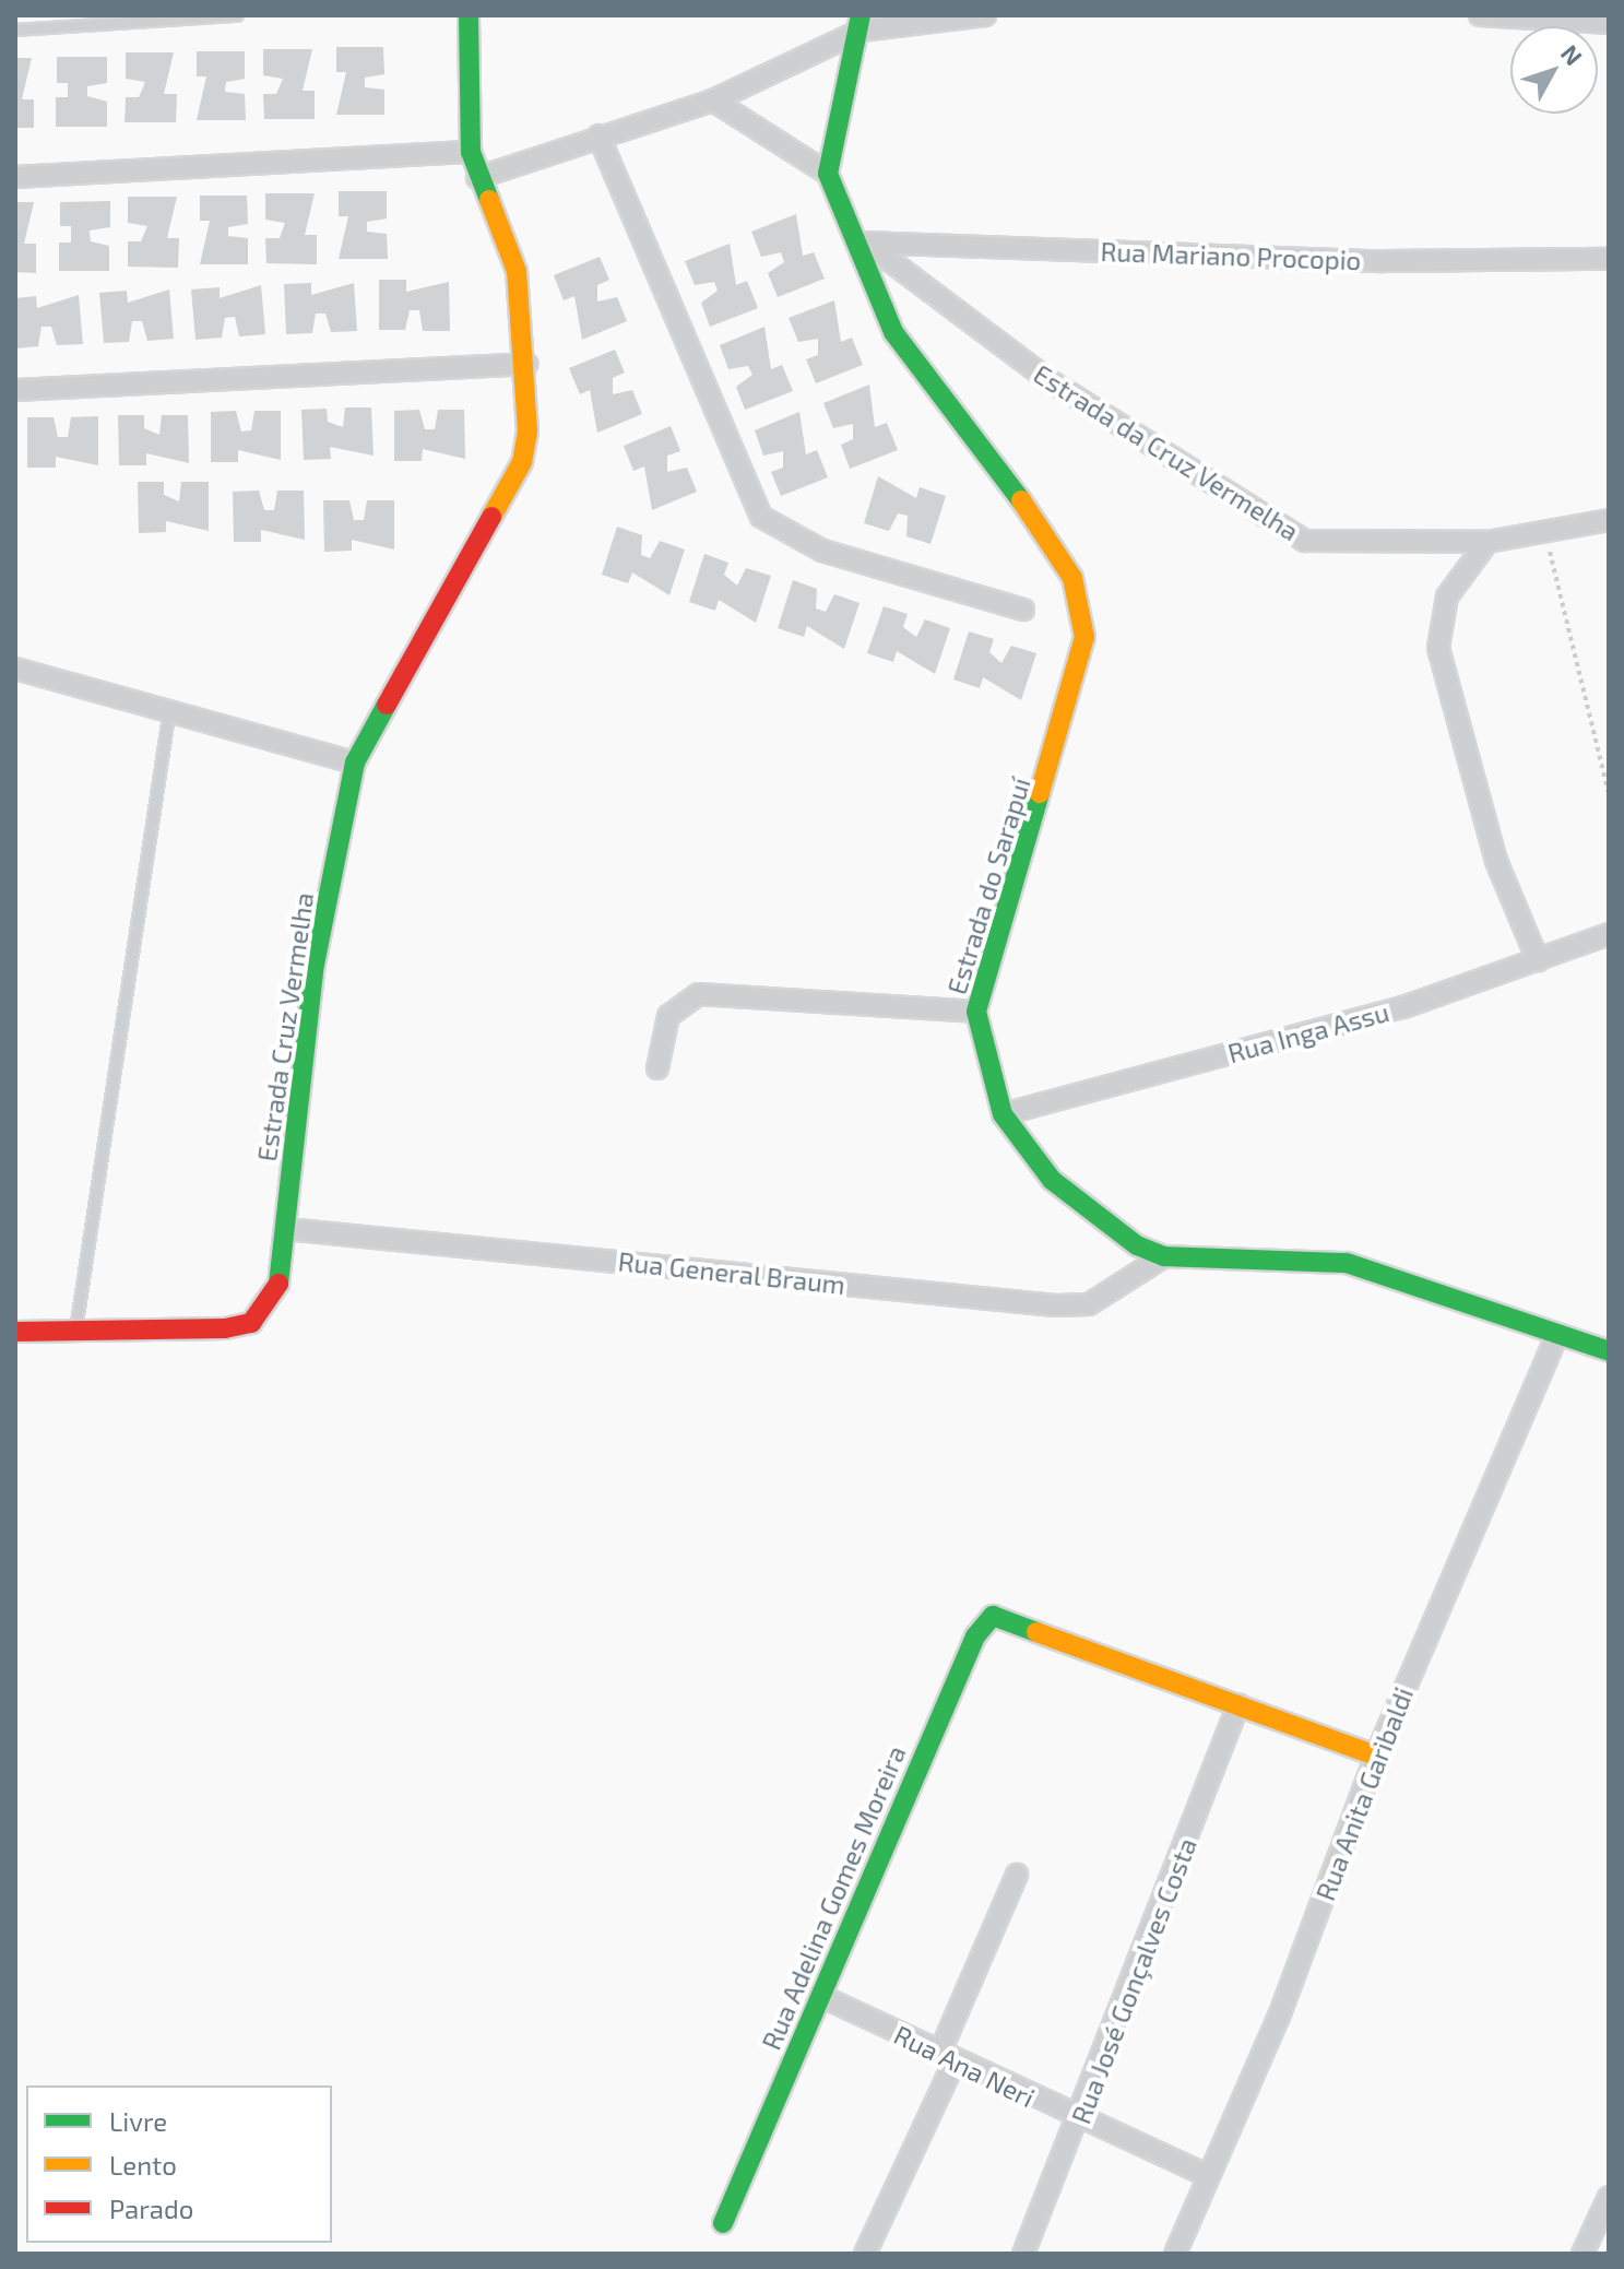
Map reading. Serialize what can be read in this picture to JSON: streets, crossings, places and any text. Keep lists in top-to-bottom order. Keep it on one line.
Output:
{"streets":{"street":["Rua Mariano Procopio","Estrada da Cruz Vermelha","Estrada do Sarapuí","Estrada Cruz Vermelha","Rua Inga Assu","Rua General Braum","Rua Anita Garibaldi","Rua Adelina Gomes Moreira","Rua José Gonçalves Costa","Rua Ana Neri"]},"crossings":[["Rua Mariano Procopio","Estrada da Cruz Vermelha"],["Rua Mariano Procopio","Estrada do Sarapuí"],["Estrada da Cruz Vermelha","Estrada do Sarapuí"],["Estrada do Sarapuí","Rua Inga Assu"],["Estrada do Sarapuí","Rua General Braum"],["Estrada do Sarapuí","Rua Anita Garibaldi"],["Estrada Cruz Vermelha","Rua General Braum"],["Rua Anita Garibaldi","Rua Ana Neri"],["Rua Adelina Gomes Moreira","Rua José Gonçalves Costa"],["Rua Adelina Gomes Moreira","Rua Ana Neri"],["Rua José Gonçalves Costa","Rua Ana Neri"]],"legend":["Livre","Lento","Parado"],"north":"top right"}
